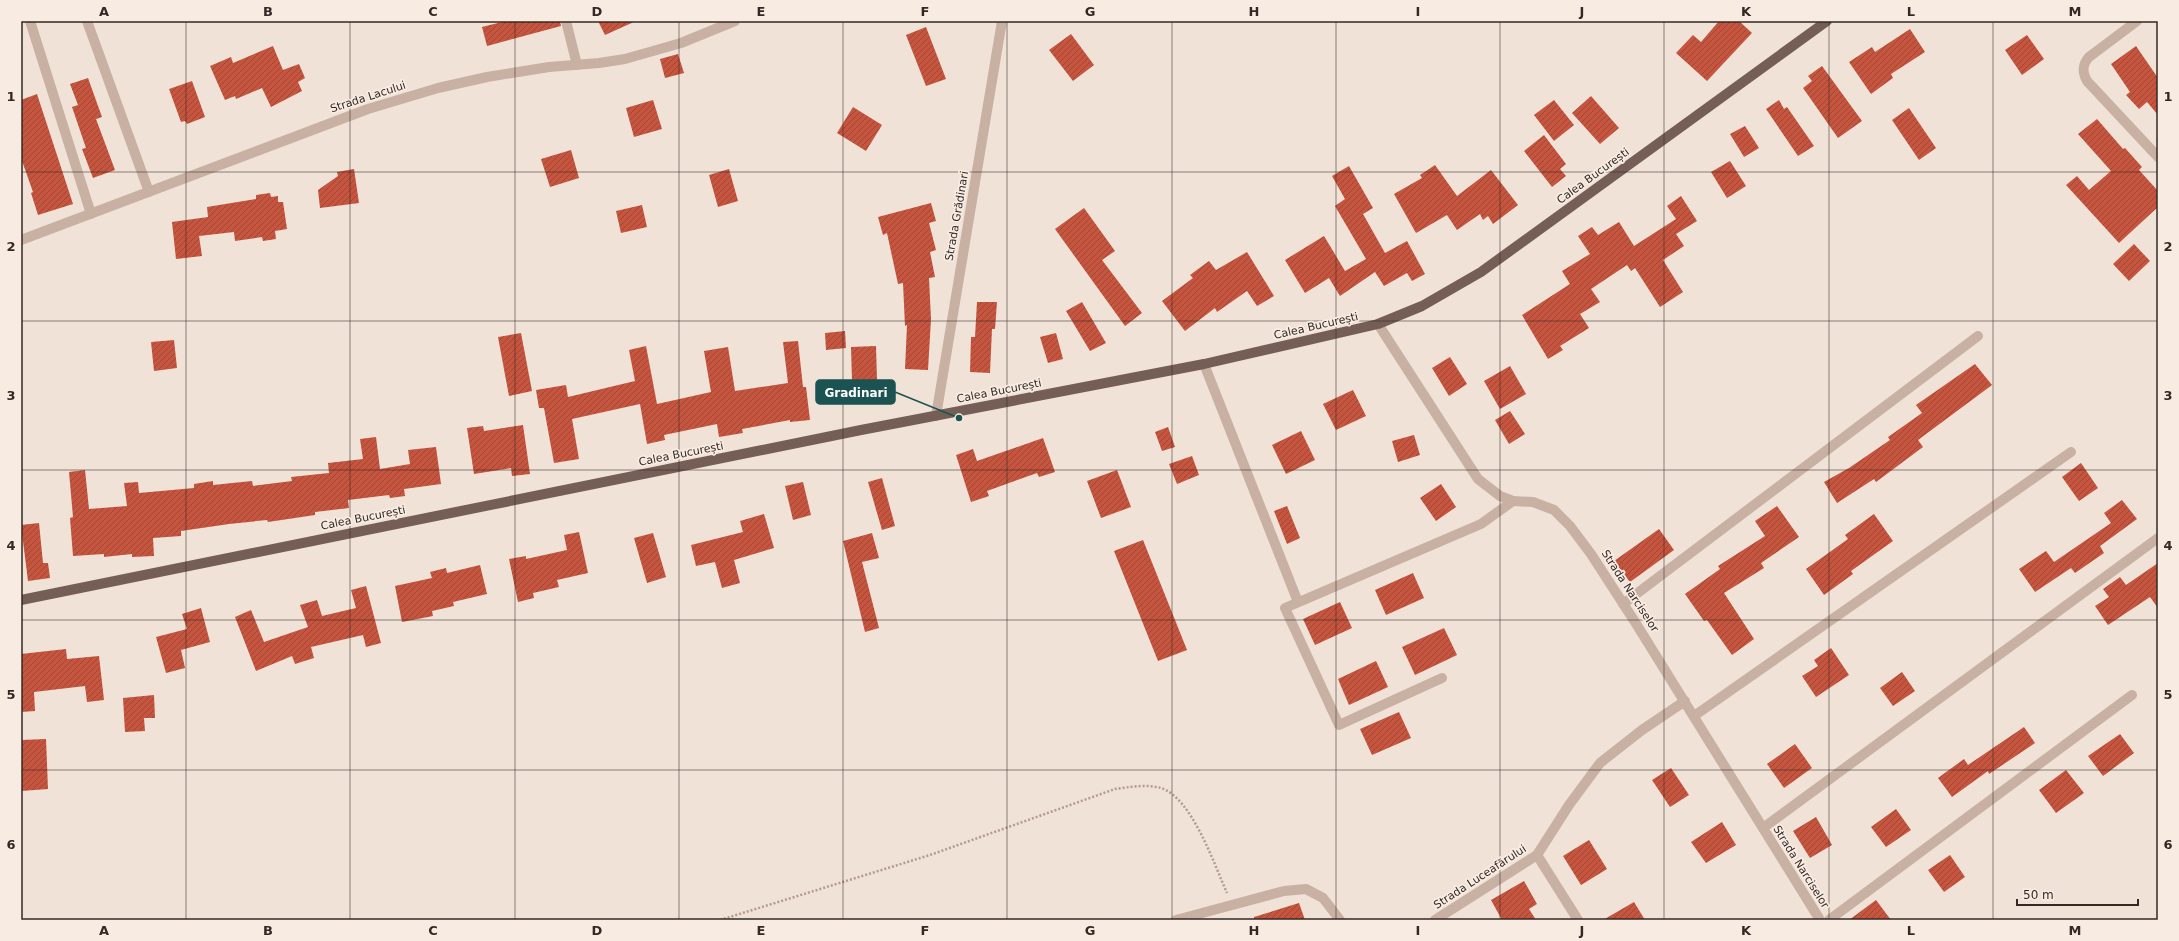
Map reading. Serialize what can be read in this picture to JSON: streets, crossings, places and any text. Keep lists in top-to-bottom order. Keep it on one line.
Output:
{"streets":{"main road":["Calea București"],"street":["Strada Lacului","Strada Grădinari","Strada Narciselor","Strada Luceafărului"]},"crossings":[["Calea București","Strada Grădinari"],["Calea București","Strada Narciselor"],["Strada Narciselor","Strada Luceafărului"]],"places":["Gradinari"],"scale_bar":"50 m","grid":{"columns":["A","B","C","D","E","F","G","H","I","J","K","L","M"],"rows":["1","2","3","4","5","6"]}}
